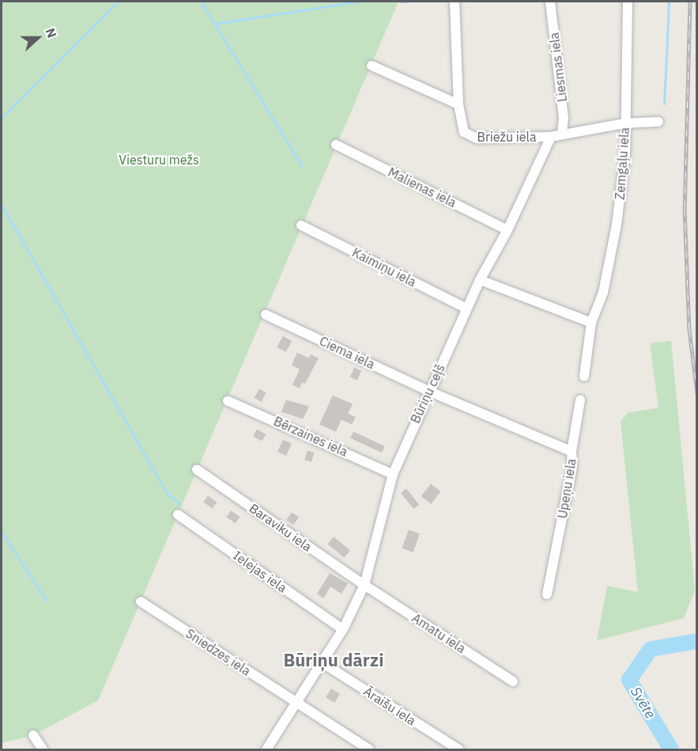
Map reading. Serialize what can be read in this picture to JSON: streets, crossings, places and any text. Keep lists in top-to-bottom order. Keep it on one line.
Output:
{"streets":{"street":["Liesmas iela","Briežu iela","Zemgaļu iela","Malienas iela","Kaimiņu iela","Ciema iela","Būriņu ceļš","Bērzaines iela","Upeņu iela","Baraviku iela","Ielejas iela","Amatu iela","Sniedzes iela","Āraišu iela"]},"crossings":[["Briežu iela","Būriņu ceļš"],["Malienas iela","Būriņu ceļš"],["Kaimiņu iela","Būriņu ceļš"],["Ciema iela","Būriņu ceļš"],["Ciema iela","Upeņu iela"],["Būriņu ceļš","Bērzaines iela"],["Būriņu ceļš","Upeņu iela"],["Būriņu ceļš","Baraviku iela"],["Būriņu ceļš","Ielejas iela"],["Būriņu ceļš","Amatu iela"],["Būriņu ceļš","Sniedzes iela"],["Būriņu ceļš","Āraišu iela"],["Baraviku iela","Amatu iela"]],"districts":["Būriņu dārzi"],"water":["Svēte"],"parks":["Viesturu mežs"],"north":"right"}
